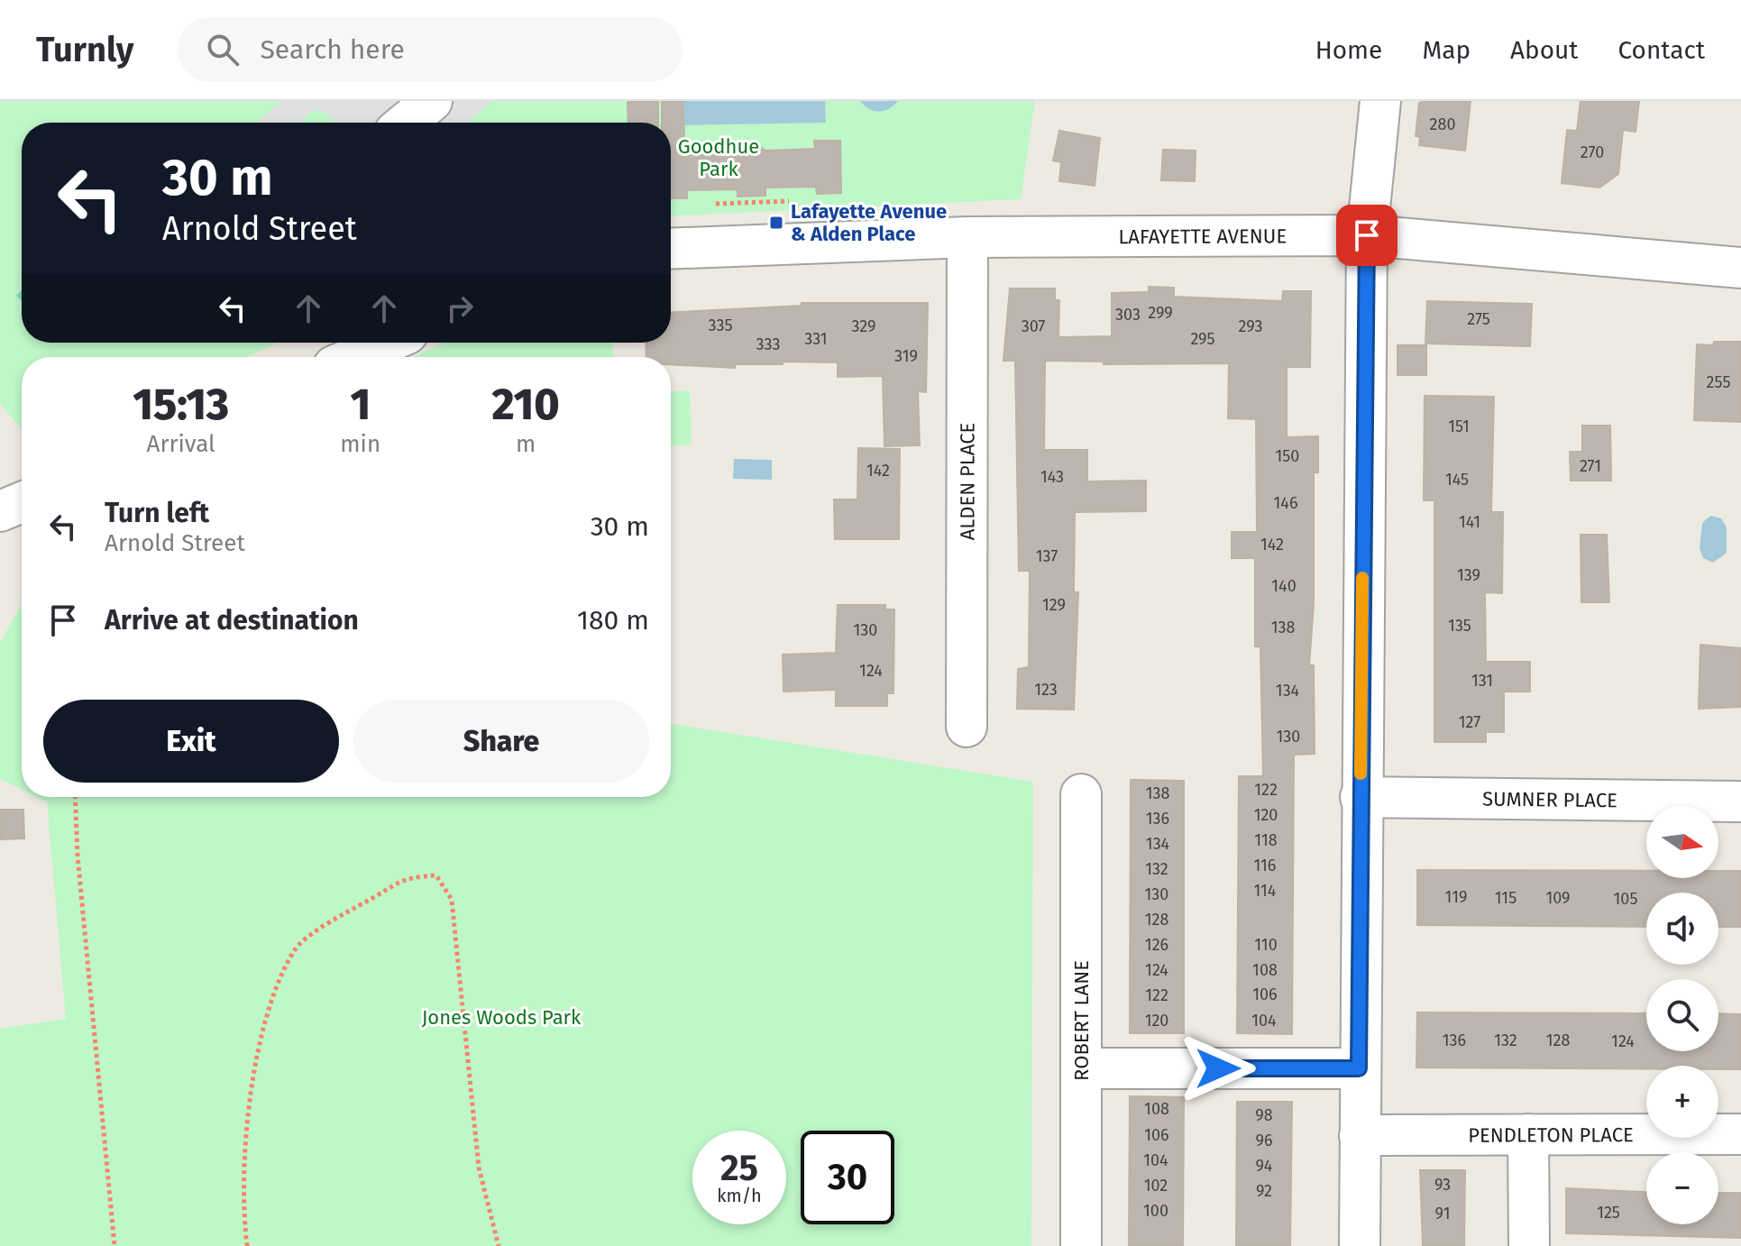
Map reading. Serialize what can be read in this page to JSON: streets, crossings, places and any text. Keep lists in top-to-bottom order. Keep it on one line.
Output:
{"streets":{"street":["LAFAYETTE AVENUE","ALDEN PLACE","SUMNER PLACE","ROBERT LANE","PENDLETON PLACE"]},"crossings":[["LAFAYETTE AVENUE","ALDEN PLACE"]],"parks":["Goodhue Park","Jones Woods Park"],"places":{"transit":["Lafayette Avenue & Alden Place"]},"house_numbers":["280","270","299","303","275","335","329","307","293","331","295","333","319","255","151","150","271","142","143","145","146","141","142","137","139","140","129","135","138","130","124","131","123","134","127","130","122","138","120","136","118","134","116","132","114","130","119","115","109","105","128","126","110","124","108","106","122","120","104","136","132","128","124","108","98","106","96","104","94","93","102","92","100","125","91"],"north":"right","page":{"header":"Turnly","search":"Search here","nav":["Home","Map","About","Contact"],"turn":["30 m","Arnold Street"],"eta":["15:13","Arrival","1","min","210","m"],"list":[{"name":"Turn left","note":"Arnold Street","value":"30 m"},{"name":"Arrive at destination","value":"180 m"}],"buttons":["Exit","Share"],"map_buttons":["+","−"],"speed":"25 km/h","limit":"30"}}
